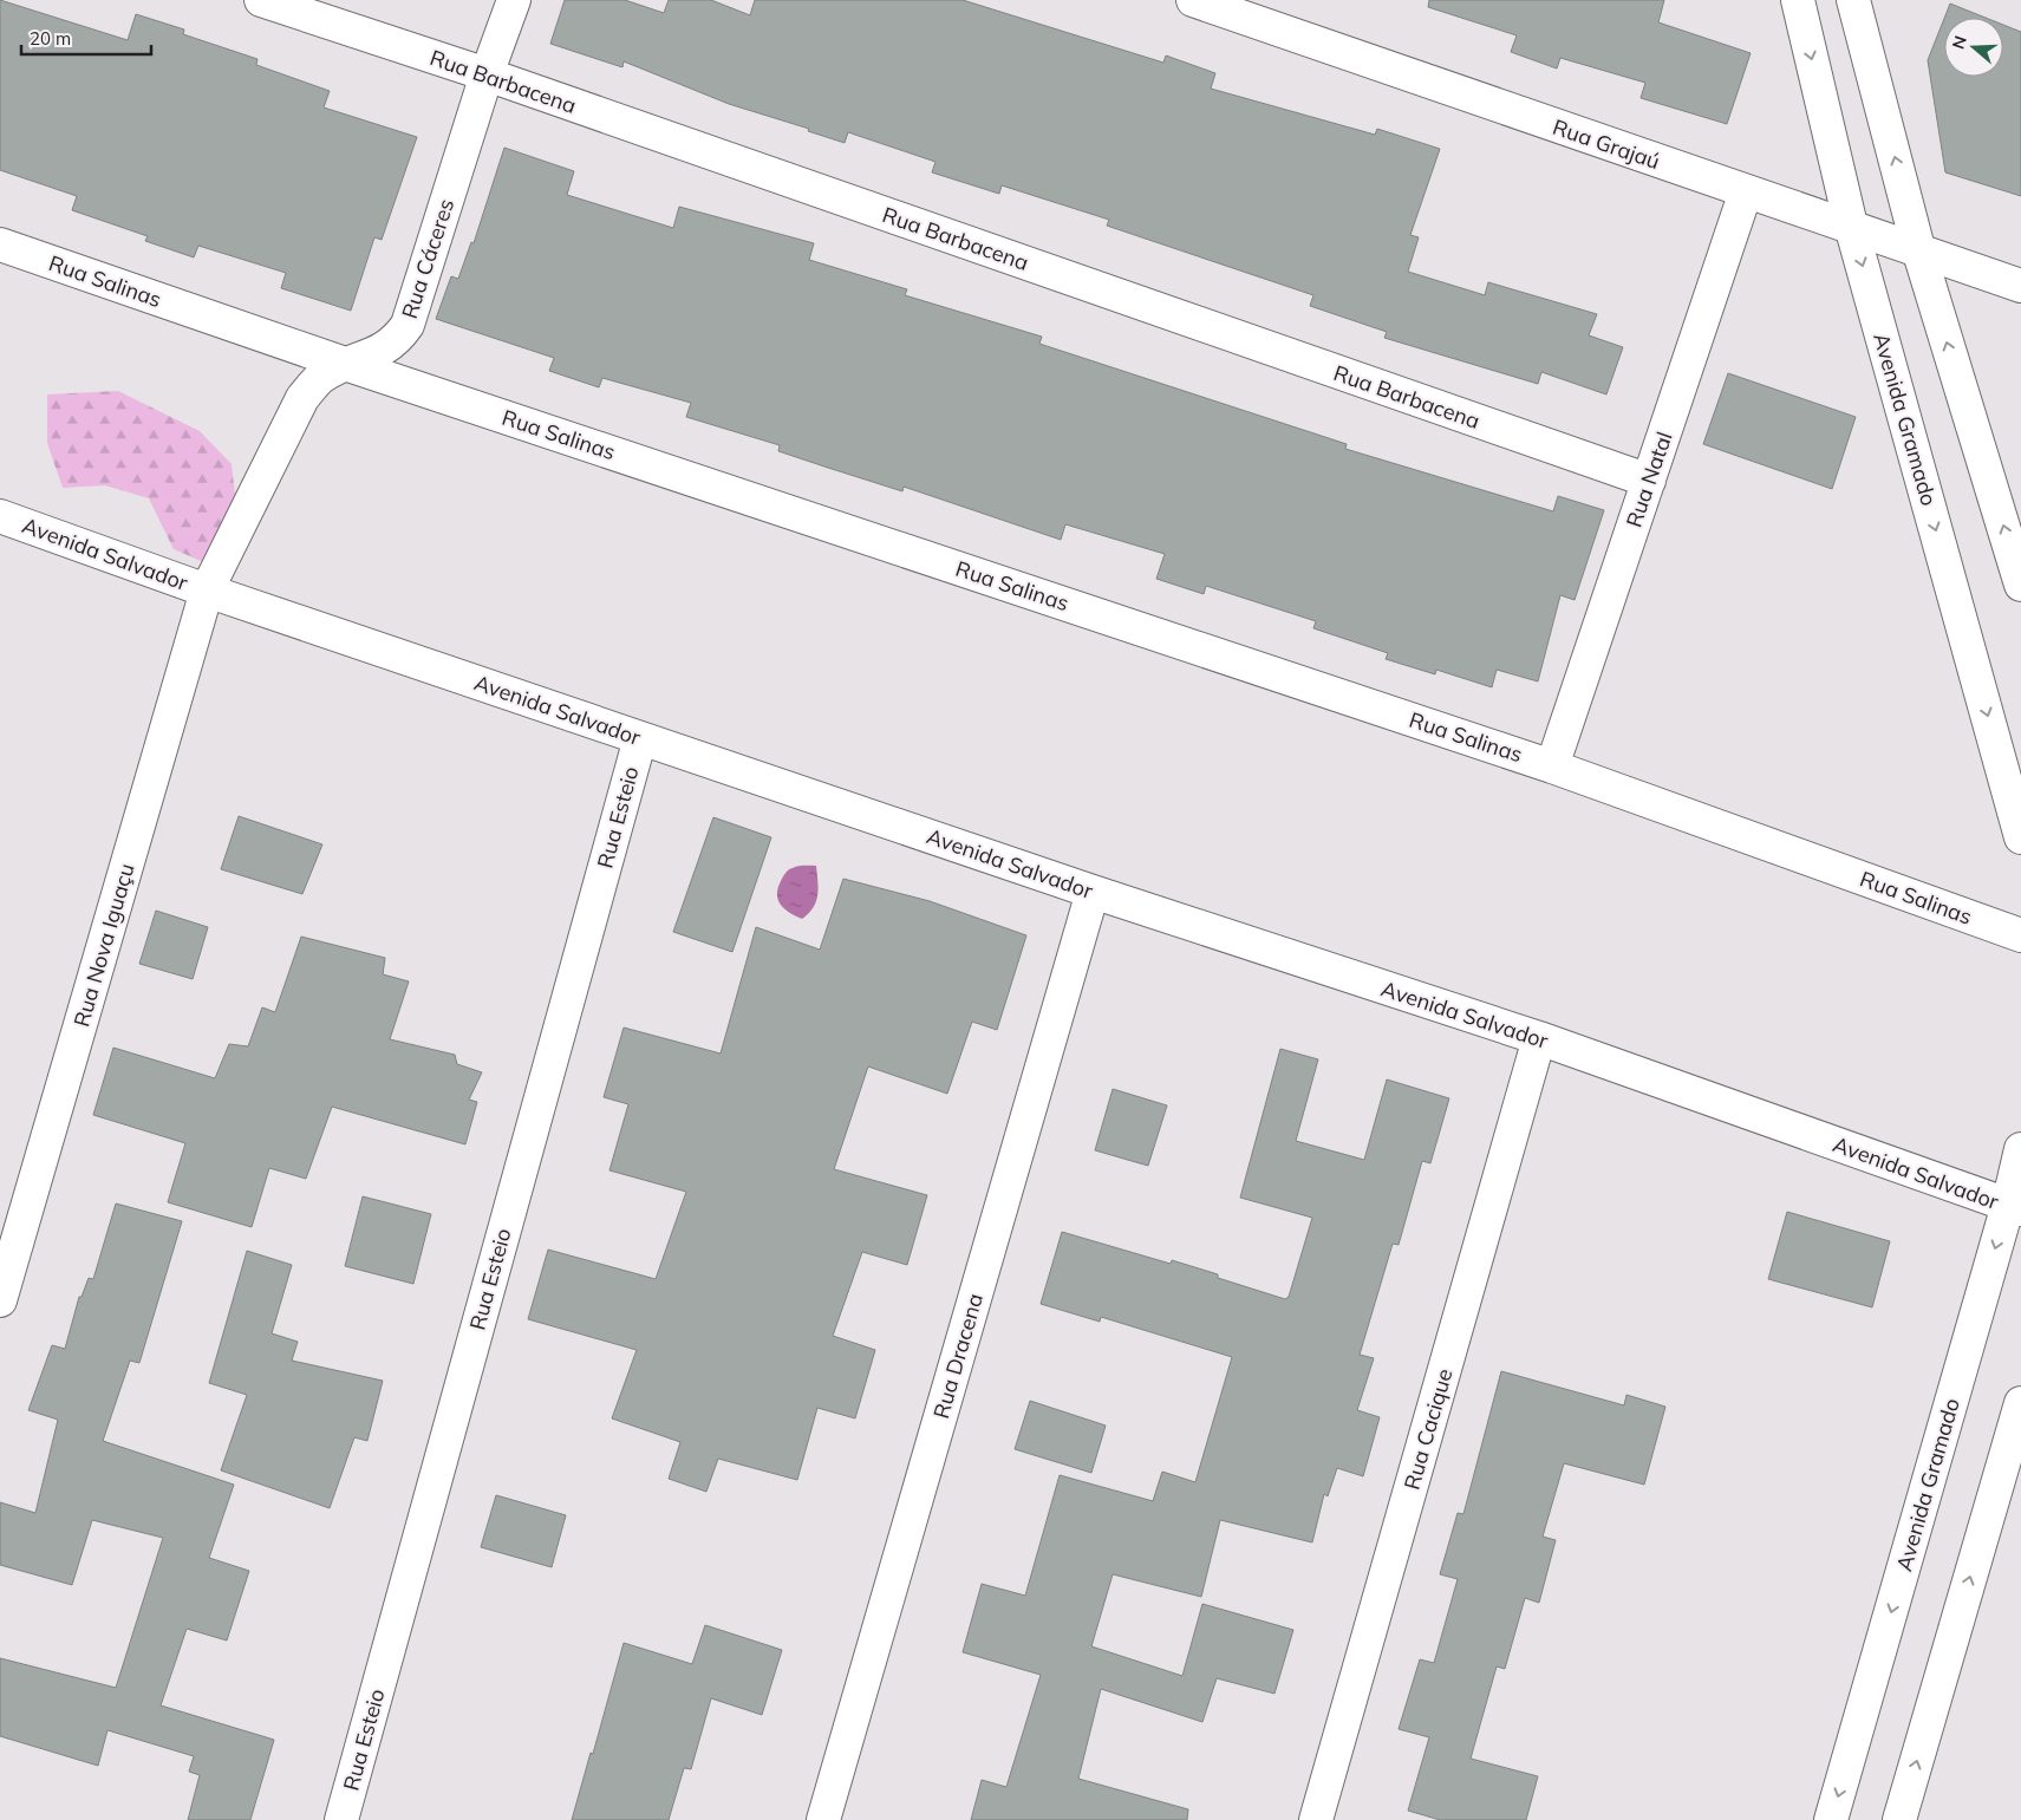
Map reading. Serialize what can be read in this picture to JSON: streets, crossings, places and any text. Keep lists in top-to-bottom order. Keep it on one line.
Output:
{"streets":{"street":["Rua Barbacena","Rua Grajaú","Rua Cáceres","Rua Salinas","Avenida Gramado","Rua Natal","Avenida Salvador","Rua Esteio","Rua Nova Iguaçu","Rua Dracena","Rua Cacique"]},"crossings":[["Rua Barbacena","Rua Cáceres"],["Rua Barbacena","Rua Natal"],["Rua Grajaú","Avenida Gramado"],["Rua Grajaú","Rua Natal"],["Rua Cáceres","Rua Salinas"],["Rua Cáceres","Avenida Salvador"],["Rua Cáceres","Rua Nova Iguaçu"],["Rua Salinas","Rua Natal"],["Avenida Gramado","Avenida Salvador"],["Avenida Salvador","Rua Esteio"],["Avenida Salvador","Rua Nova Iguaçu"],["Avenida Salvador","Rua Dracena"],["Avenida Salvador","Rua Cacique"]],"scale_bar":"20 m","north":"left"}
